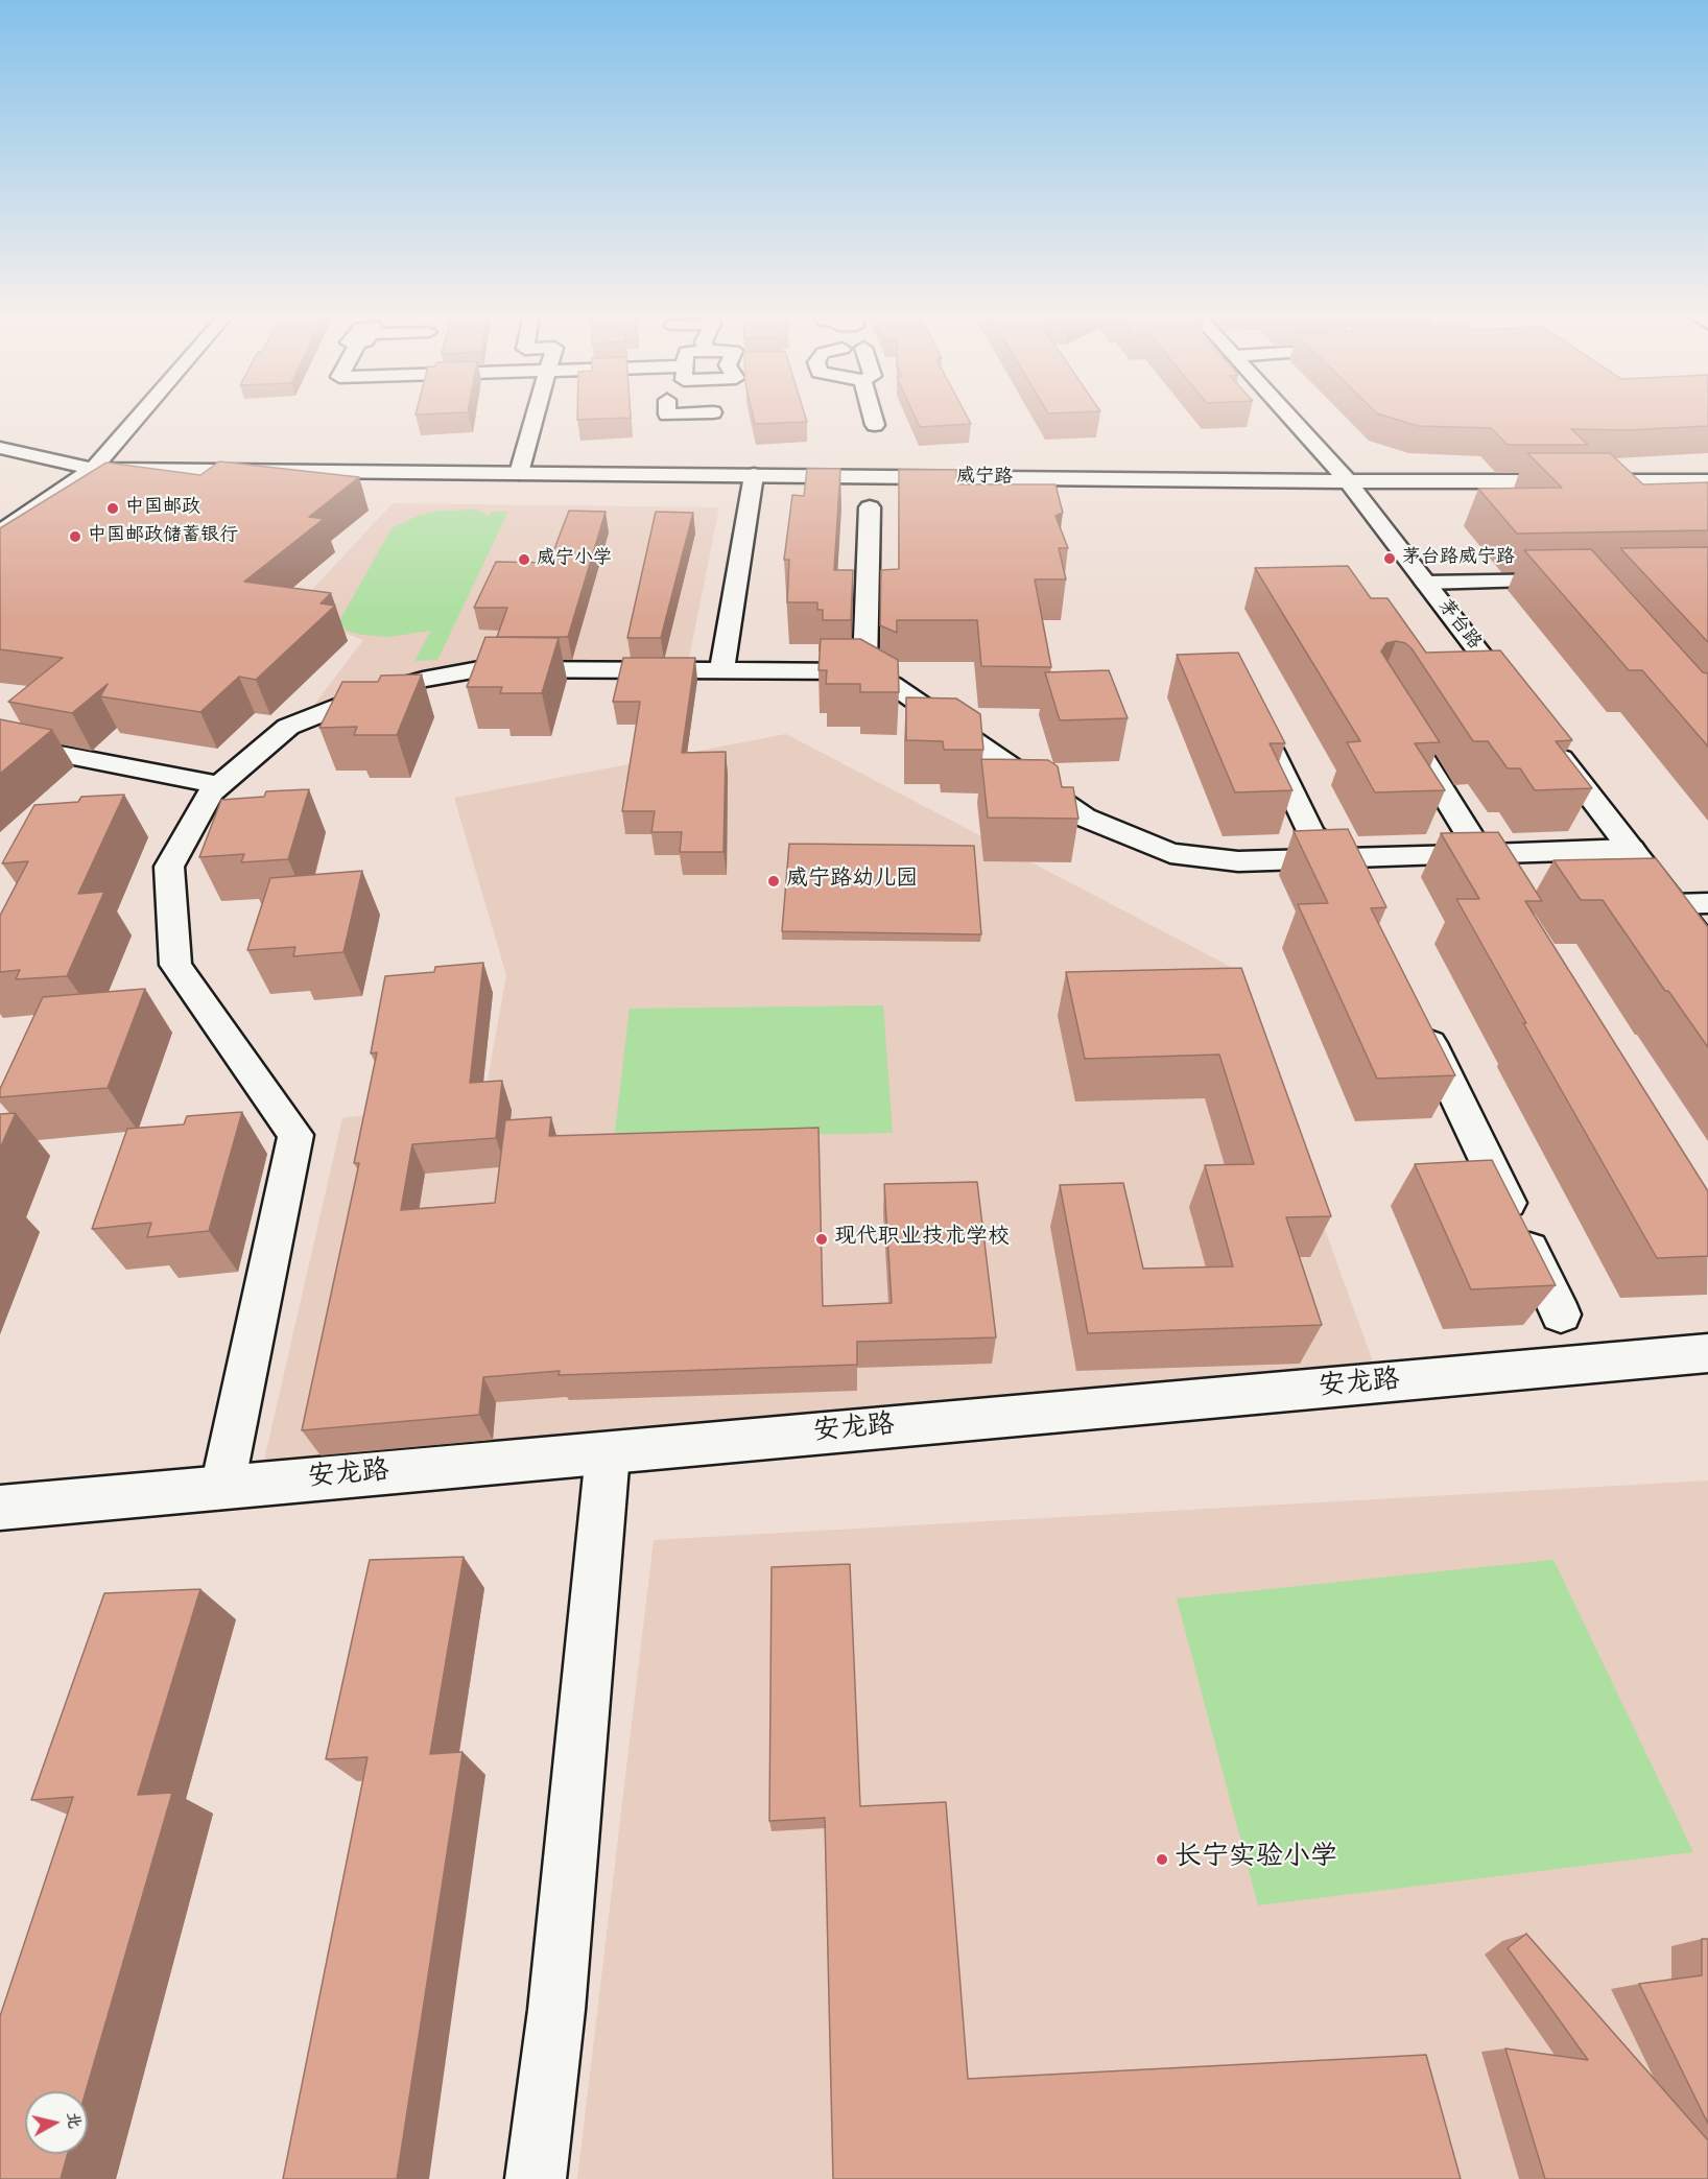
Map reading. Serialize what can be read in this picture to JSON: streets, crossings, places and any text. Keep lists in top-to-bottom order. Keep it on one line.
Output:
{"streets":{"street":["威宁路","茅台路","安龙路"]},"crossings":[["威宁路","茅台路"]],"places":["中国邮政","中国邮政储蓄银行","茅台路威宁路","威宁小学","威宁路幼儿园","现代职业技术学校","长宁实验小学"],"north":"right"}
